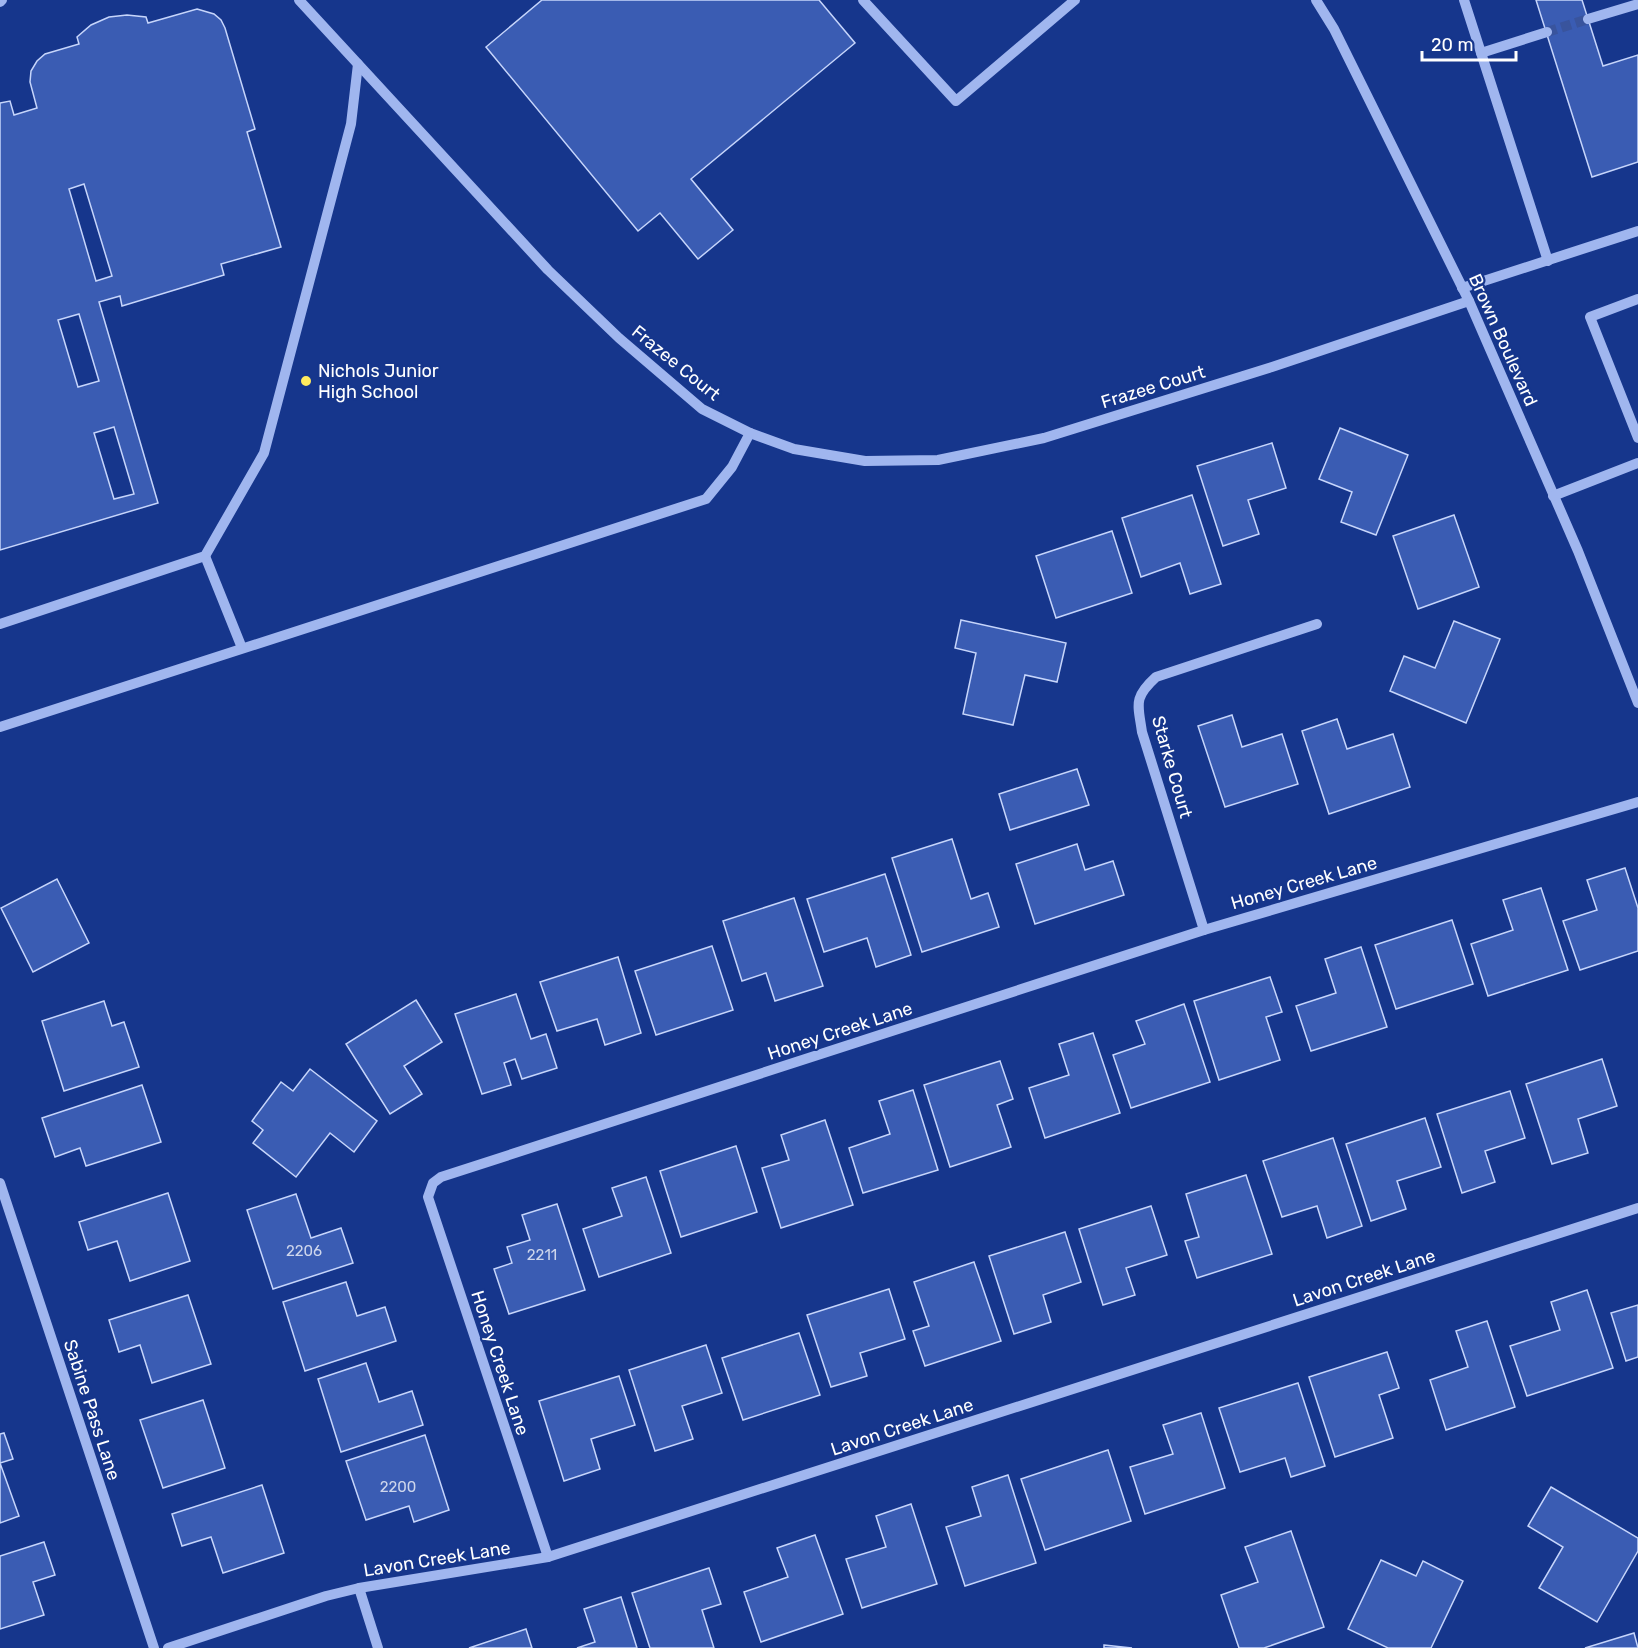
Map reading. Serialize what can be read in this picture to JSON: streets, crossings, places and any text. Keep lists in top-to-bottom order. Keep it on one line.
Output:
{"streets":{"street":["Brown Boulevard","Frazee Court","Starke Court","Honey Creek Lane","Lavon Creek Lane","Sabine Pass Lane"]},"crossings":[["Brown Boulevard","Frazee Court"],["Starke Court","Honey Creek Lane"],["Honey Creek Lane","Lavon Creek Lane"]],"places":["Nichols Junior High School"],"house_numbers":["2206","2211","2200"],"scale_bar":"20 m"}
